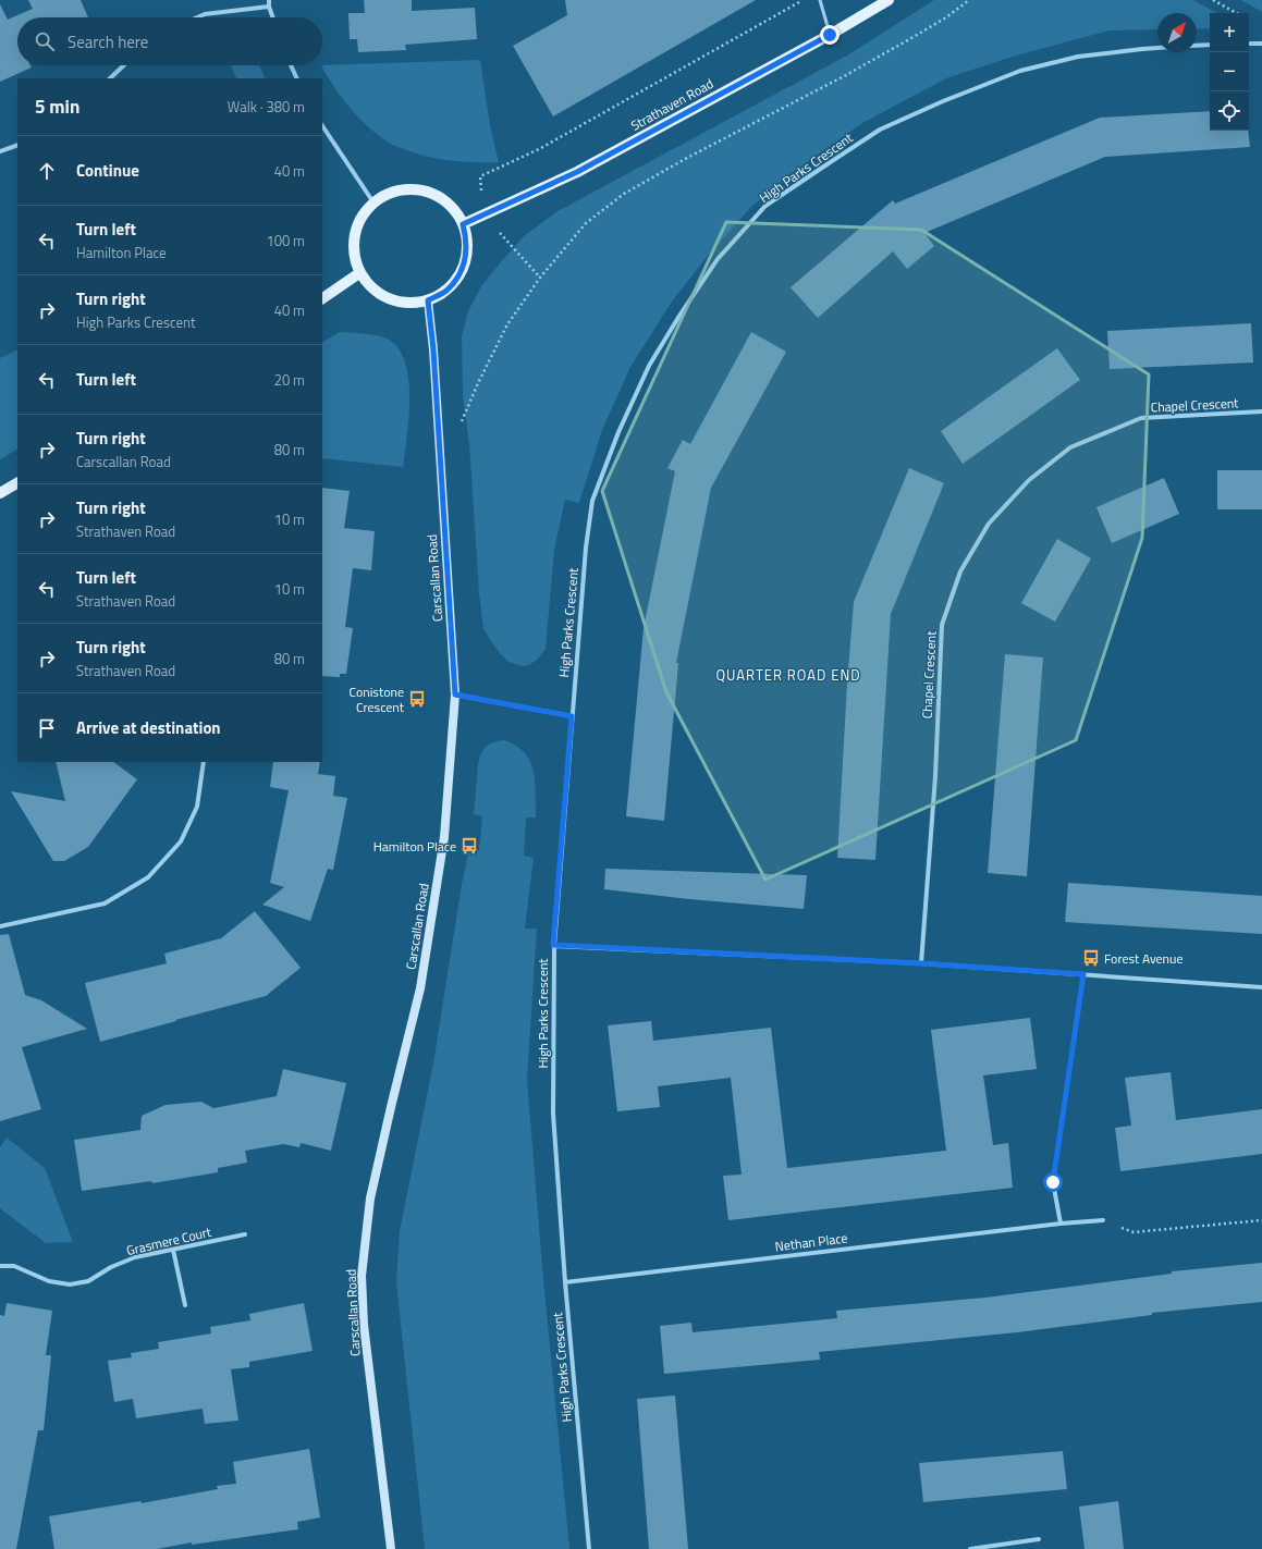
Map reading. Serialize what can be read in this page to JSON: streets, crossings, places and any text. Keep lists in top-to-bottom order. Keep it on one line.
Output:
{"streets":{"main road":["Strathaven Road"],"street":["High Parks Crescent","Chapel Crescent","Carscallan Road","Grasmere Court","Nethan Place"]},"crossings":[["Strathaven Road","Carscallan Road"],["High Parks Crescent","Nethan Place"]],"districts":["QUARTER ROAD END"],"places":{"bus stop":["Conistone Crescent","Hamilton Place","Forest Avenue"]},"north":"top right","page":{"map_buttons":["+","−"],"search":"Search here","heading":["5 min","Walk · 380 m"],"list":[["Continue","40 m"],["Turn left","Hamilton Place","100 m"],["Turn right","High Parks Crescent","40 m"],["Turn left","20 m"],["Turn right","Carscallan Road","80 m"],["Turn right","Strathaven Road","10 m"],["Turn left","Strathaven Road","10 m"],["Turn right","Strathaven Road","80 m"],"Arrive at destination"]}}
